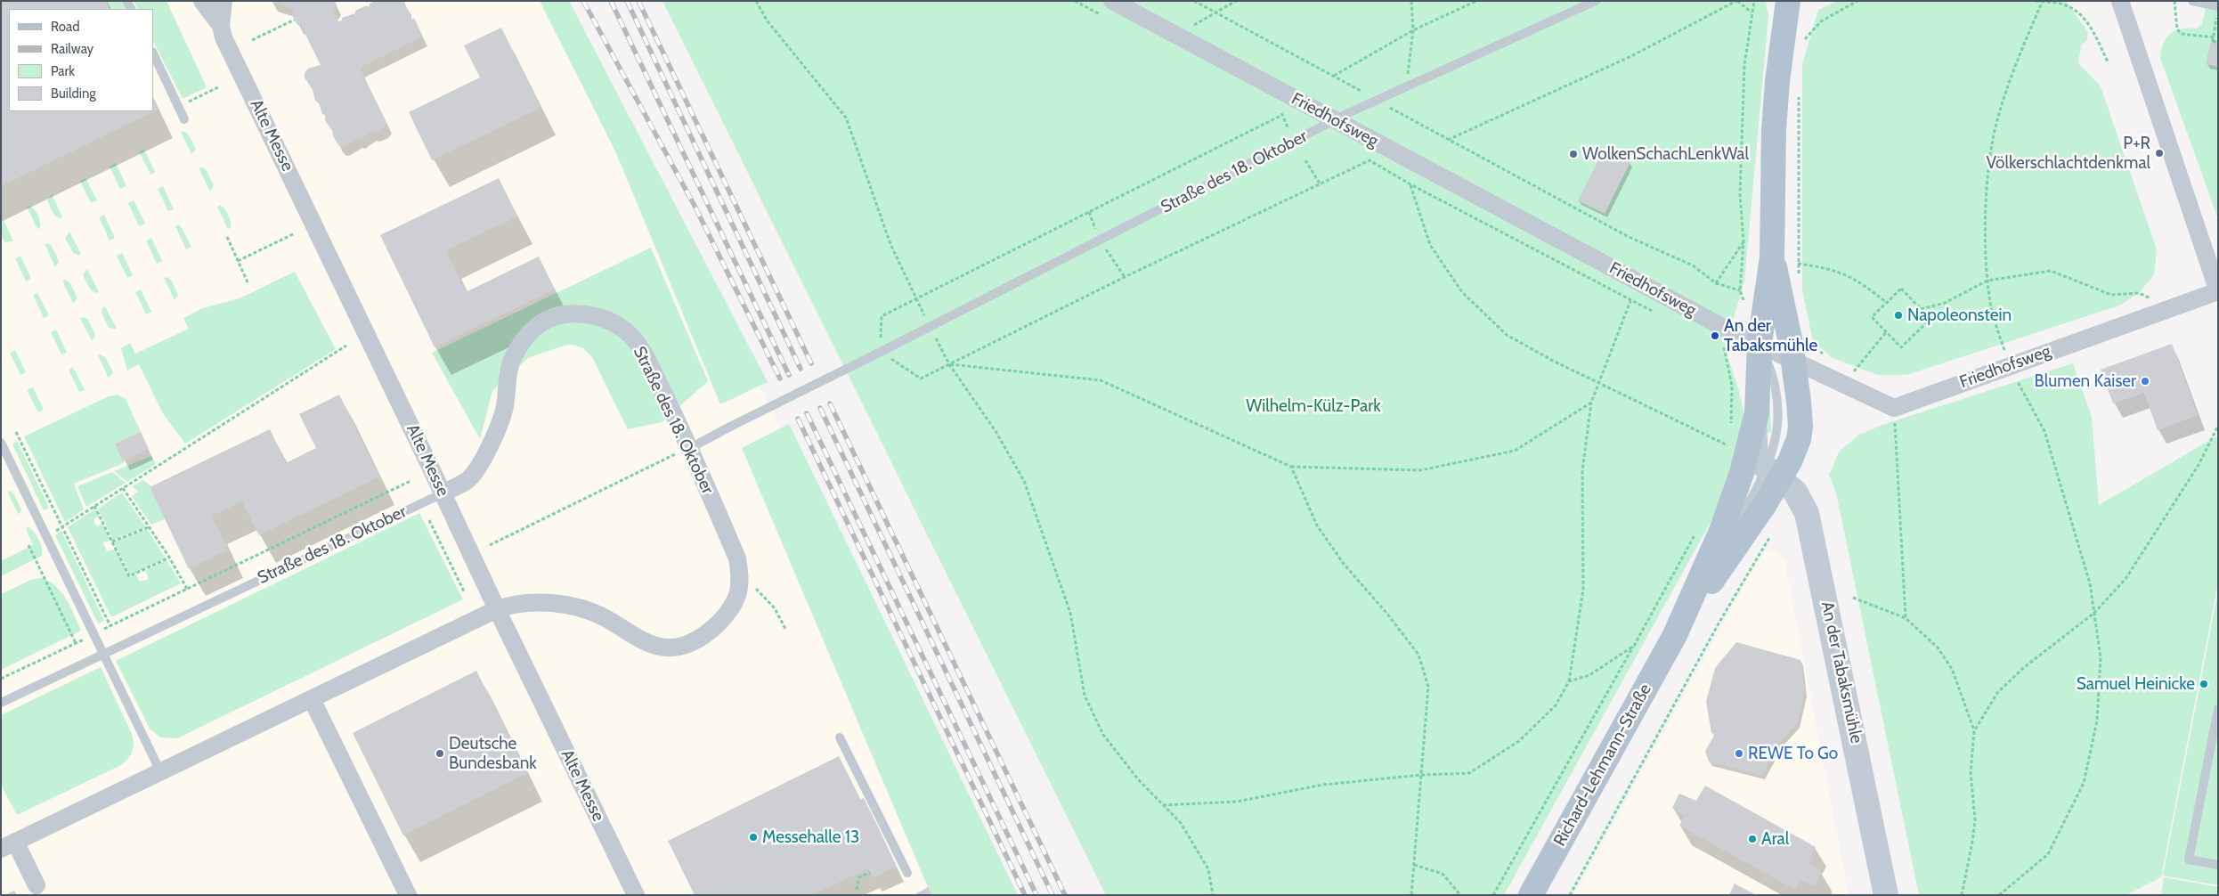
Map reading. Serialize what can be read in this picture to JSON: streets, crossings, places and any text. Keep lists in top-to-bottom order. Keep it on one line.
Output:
{"streets":{"main road":["An der Tabaksmühle","Richard-Lehmann-Straße"],"street":["Friedhofsweg","Alte Messe","Straße des 18. Oktober"]},"crossings":[["Friedhofsweg","Straße des 18. Oktober"],["Friedhofsweg","An der Tabaksmühle"],["Friedhofsweg","Richard-Lehmann-Straße"],["Alte Messe","Straße des 18. Oktober"],["An der Tabaksmühle","Richard-Lehmann-Straße"]],"parks":["Wilhelm-Külz-Park"],"places":["P+R Völkerschlachtdenkmal","WolkenSchachLenkWal","Napoleonstein","An der Tabaksmühle","Blumen Kaiser","Samuel Heinicke","Deutsche Bundesbank","REWE To Go","Messehalle 13","Aral"],"legend":["Road","Railway","Park","Building"]}
